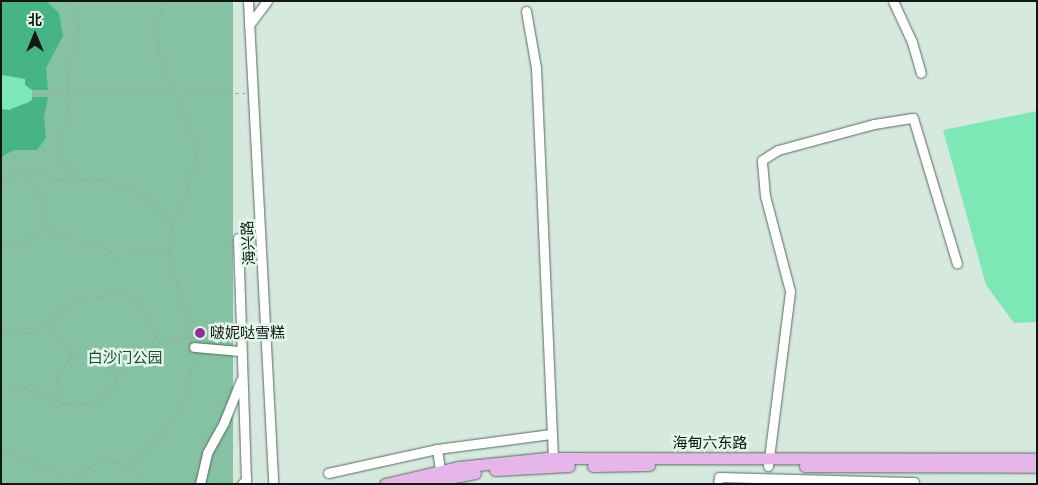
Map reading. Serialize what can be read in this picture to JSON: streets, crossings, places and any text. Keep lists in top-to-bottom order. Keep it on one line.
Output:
{"streets":{"main road":["海甸六东路"],"street":["海兴路"]},"parks":["白沙门公园"],"places":["啵妮哒雪糕"],"north":"top"}
